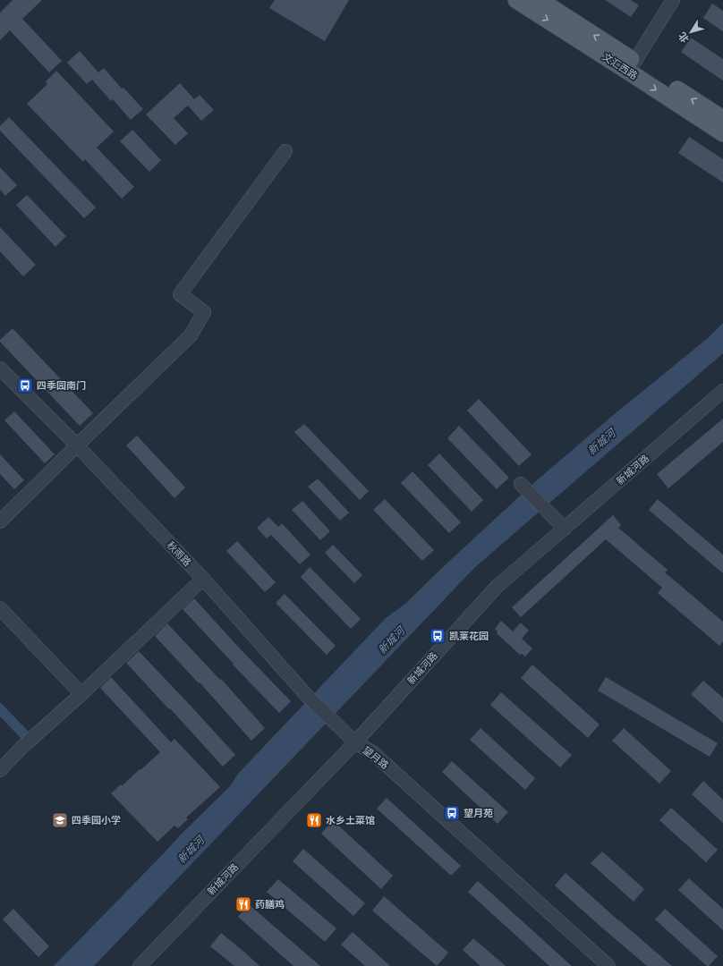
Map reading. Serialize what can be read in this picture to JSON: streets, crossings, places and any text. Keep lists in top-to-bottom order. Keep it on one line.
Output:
{"streets":{"main road":["文汇西路"],"street":["新城河路","秋雨路","望月路"]},"crossings":[["新城河路","秋雨路"],["新城河路","望月路"],["秋雨路","望月路"]],"water":["新城河"],"places":{"bus stop":["四季园南门","凯莱花园","望月苑"],"school or university":["四季园小学"],"restaurant":["水乡土菜馆","药膳鸡"]},"north":"bottom left"}
